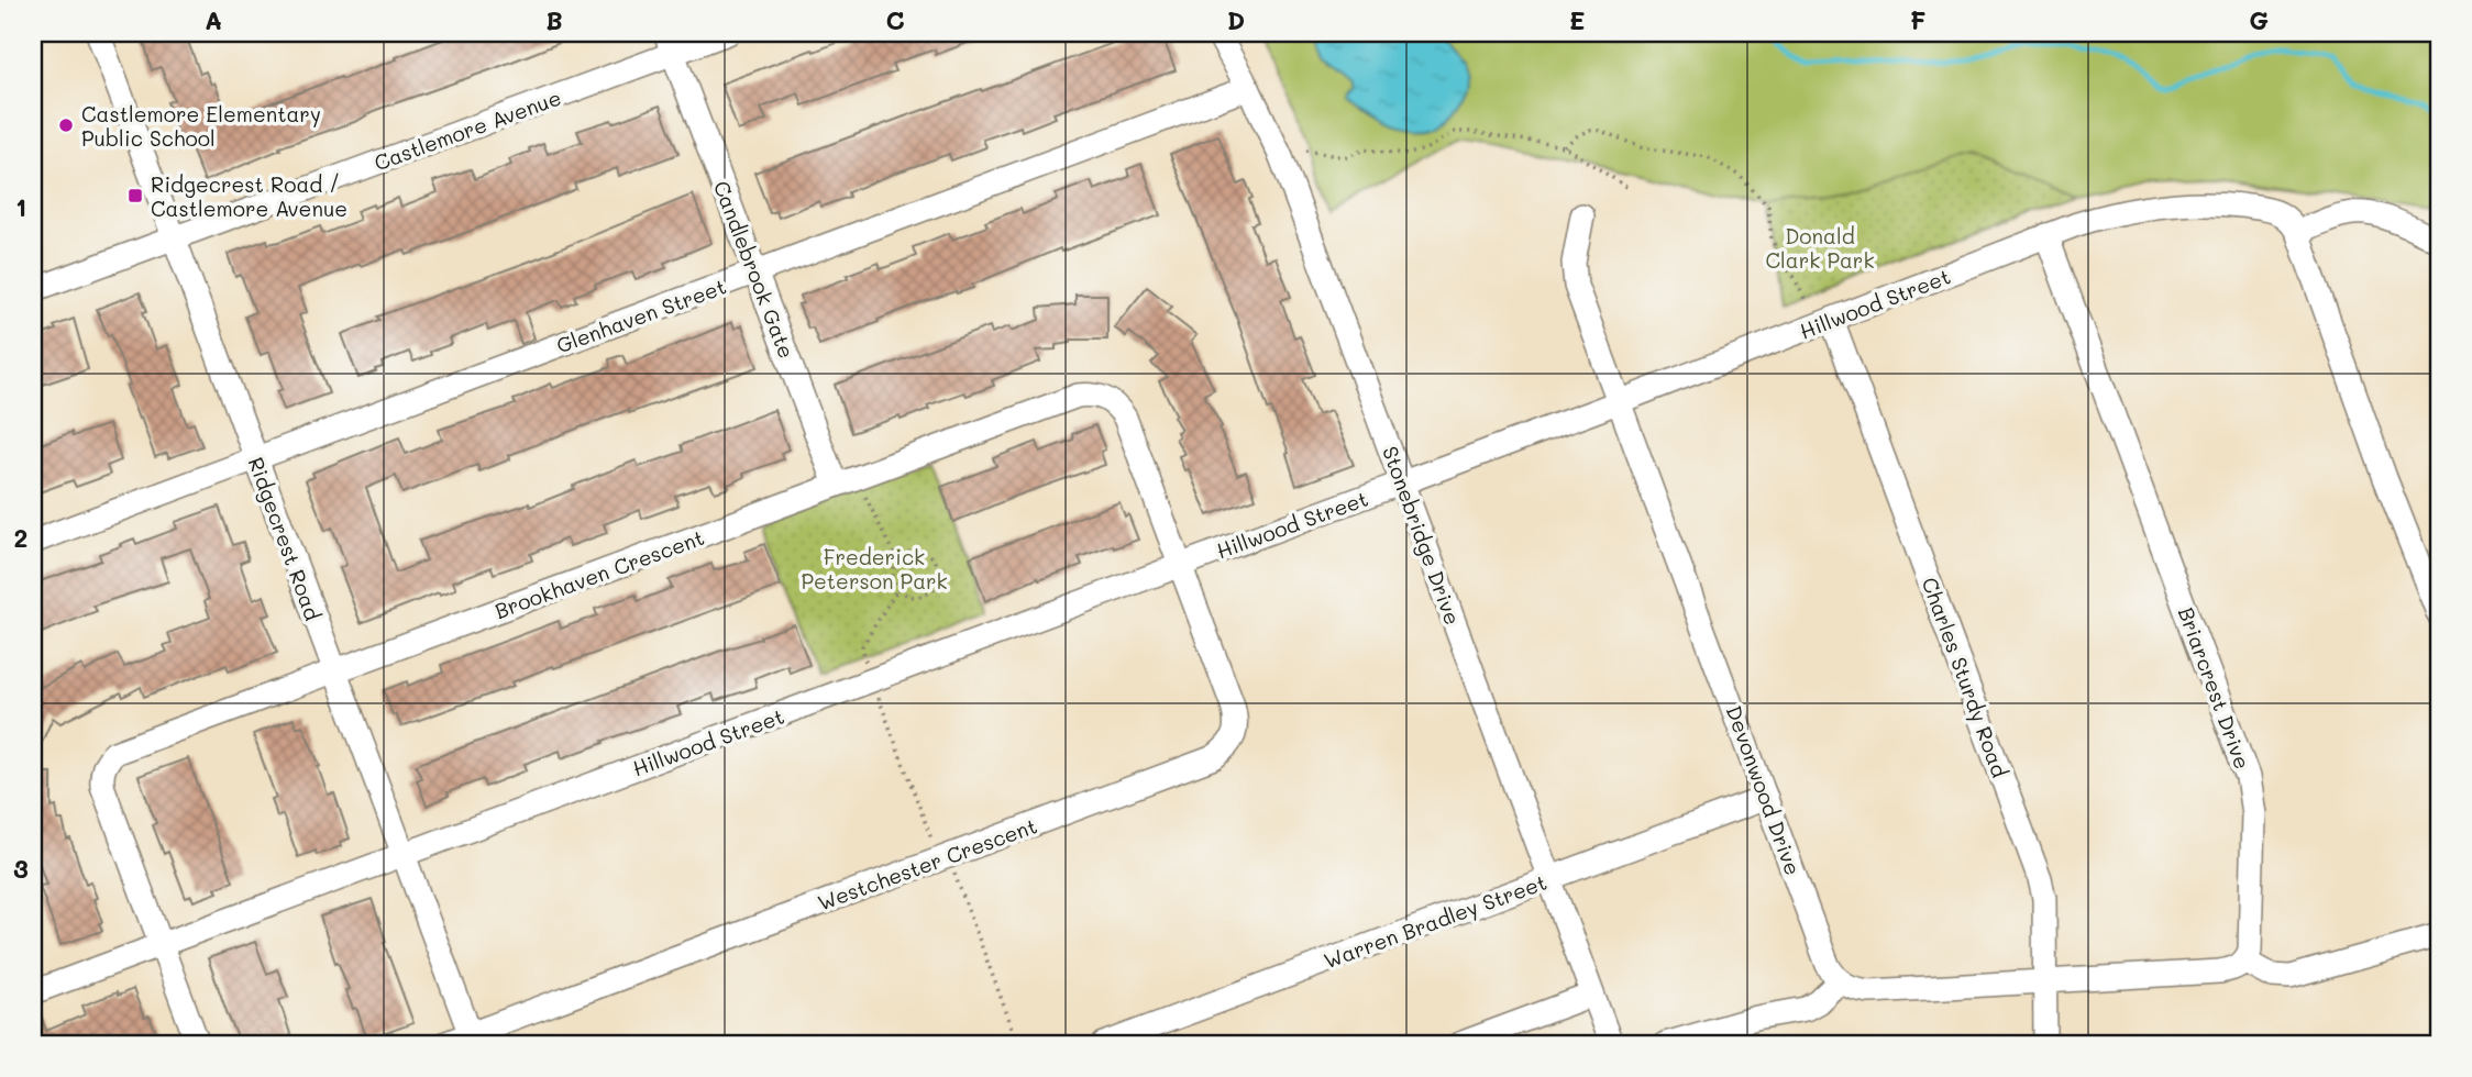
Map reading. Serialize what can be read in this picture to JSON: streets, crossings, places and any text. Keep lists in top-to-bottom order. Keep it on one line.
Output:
{"streets":{"street":["Castlemore Avenue","Candlebrook Gate","Hillwood Street","Glenhaven Street","Stonebridge Drive","Ridgecrest Road","Brookhaven Crescent","Charles Sturdy Road","Briarcrest Drive","Devonwood Drive","Westchester Crescent","Warren Bradley Street"]},"crossings":[["Castlemore Avenue","Candlebrook Gate"],["Castlemore Avenue","Ridgecrest Road"],["Candlebrook Gate","Glenhaven Street"],["Candlebrook Gate","Brookhaven Crescent"],["Hillwood Street","Stonebridge Drive"],["Hillwood Street","Ridgecrest Road"],["Hillwood Street","Brookhaven Crescent"],["Hillwood Street","Charles Sturdy Road"],["Hillwood Street","Briarcrest Drive"],["Hillwood Street","Devonwood Drive"],["Hillwood Street","Westchester Crescent"],["Glenhaven Street","Stonebridge Drive"],["Glenhaven Street","Ridgecrest Road"],["Stonebridge Drive","Warren Bradley Street"],["Ridgecrest Road","Brookhaven Crescent"],["Ridgecrest Road","Westchester Crescent"],["Brookhaven Crescent","Westchester Crescent"],["Devonwood Drive","Warren Bradley Street"]],"parks":["Donald Clark Park","Frederick Peterson Park"],"places":{"other":["Castlemore Elementary Public School"],"transit":["Ridgecrest Road / Castlemore Avenue"]},"grid":{"columns":["A","B","C","D","E","F","G"],"rows":["1","2","3"]}}
